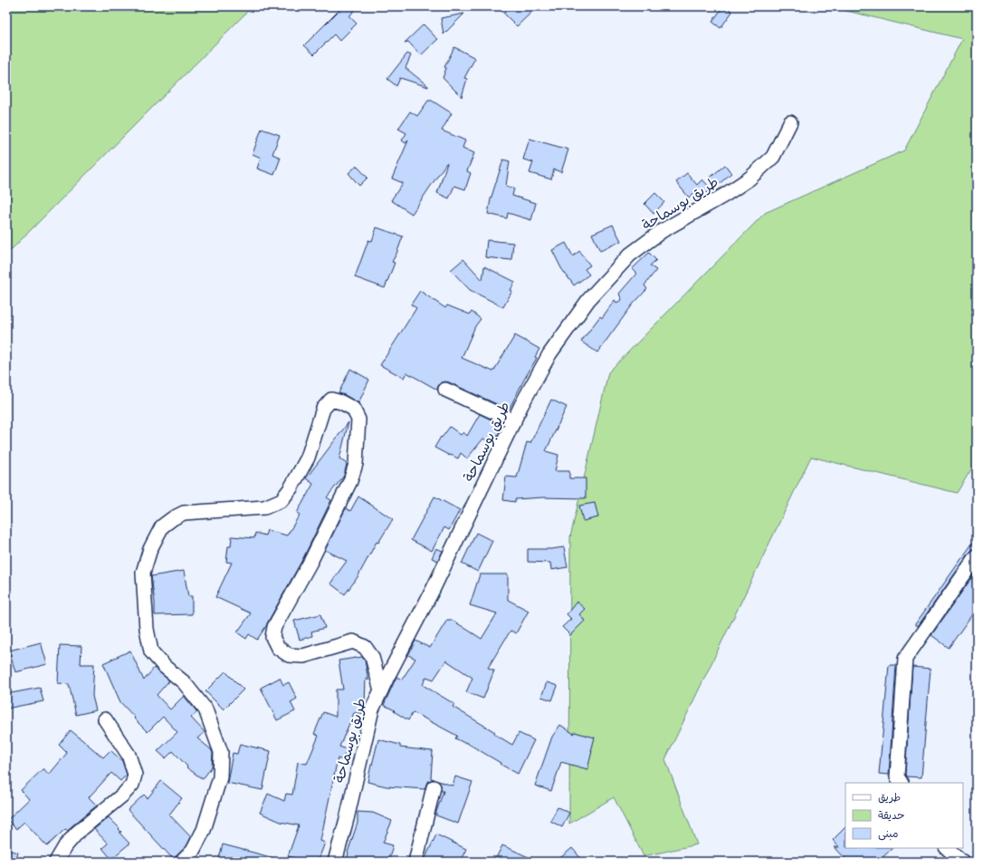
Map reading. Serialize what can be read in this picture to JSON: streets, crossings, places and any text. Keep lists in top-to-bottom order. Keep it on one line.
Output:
{"streets":{"street":["طريق بوسماحة"]},"legend":["طريق","حديقة","مبنى"]}
